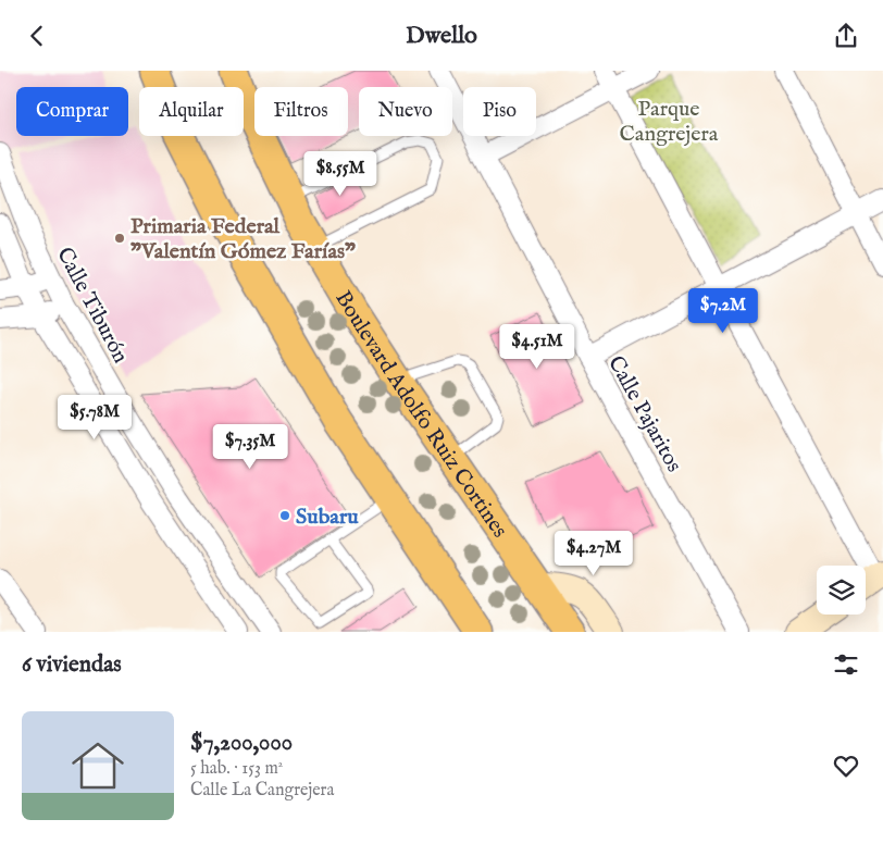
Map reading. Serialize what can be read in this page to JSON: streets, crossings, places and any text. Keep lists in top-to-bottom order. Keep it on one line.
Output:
{"streets":{"main road":["Boulevard Adolfo Ruiz Cortines"],"street":["Calle Tiburón","Calle Pajaritos"]},"parks":["Parque Cangrejera"],"places":["Primaria Federal \"Valentín Gómez Farías\"","Subaru"],"page":{"header":"Dwello","chip":["Comprar","Alquilar","Filtros","Nuevo","Piso"],"price":["$8.55M","$7.2M","$4.51M","$5.78M","$7.35M","$4.27M"],"heading":"6 viviendas","list":[{"name":"$7,200,000","note":"5 hab. · 153 m² · Calle La Cangrejera"}]}}
